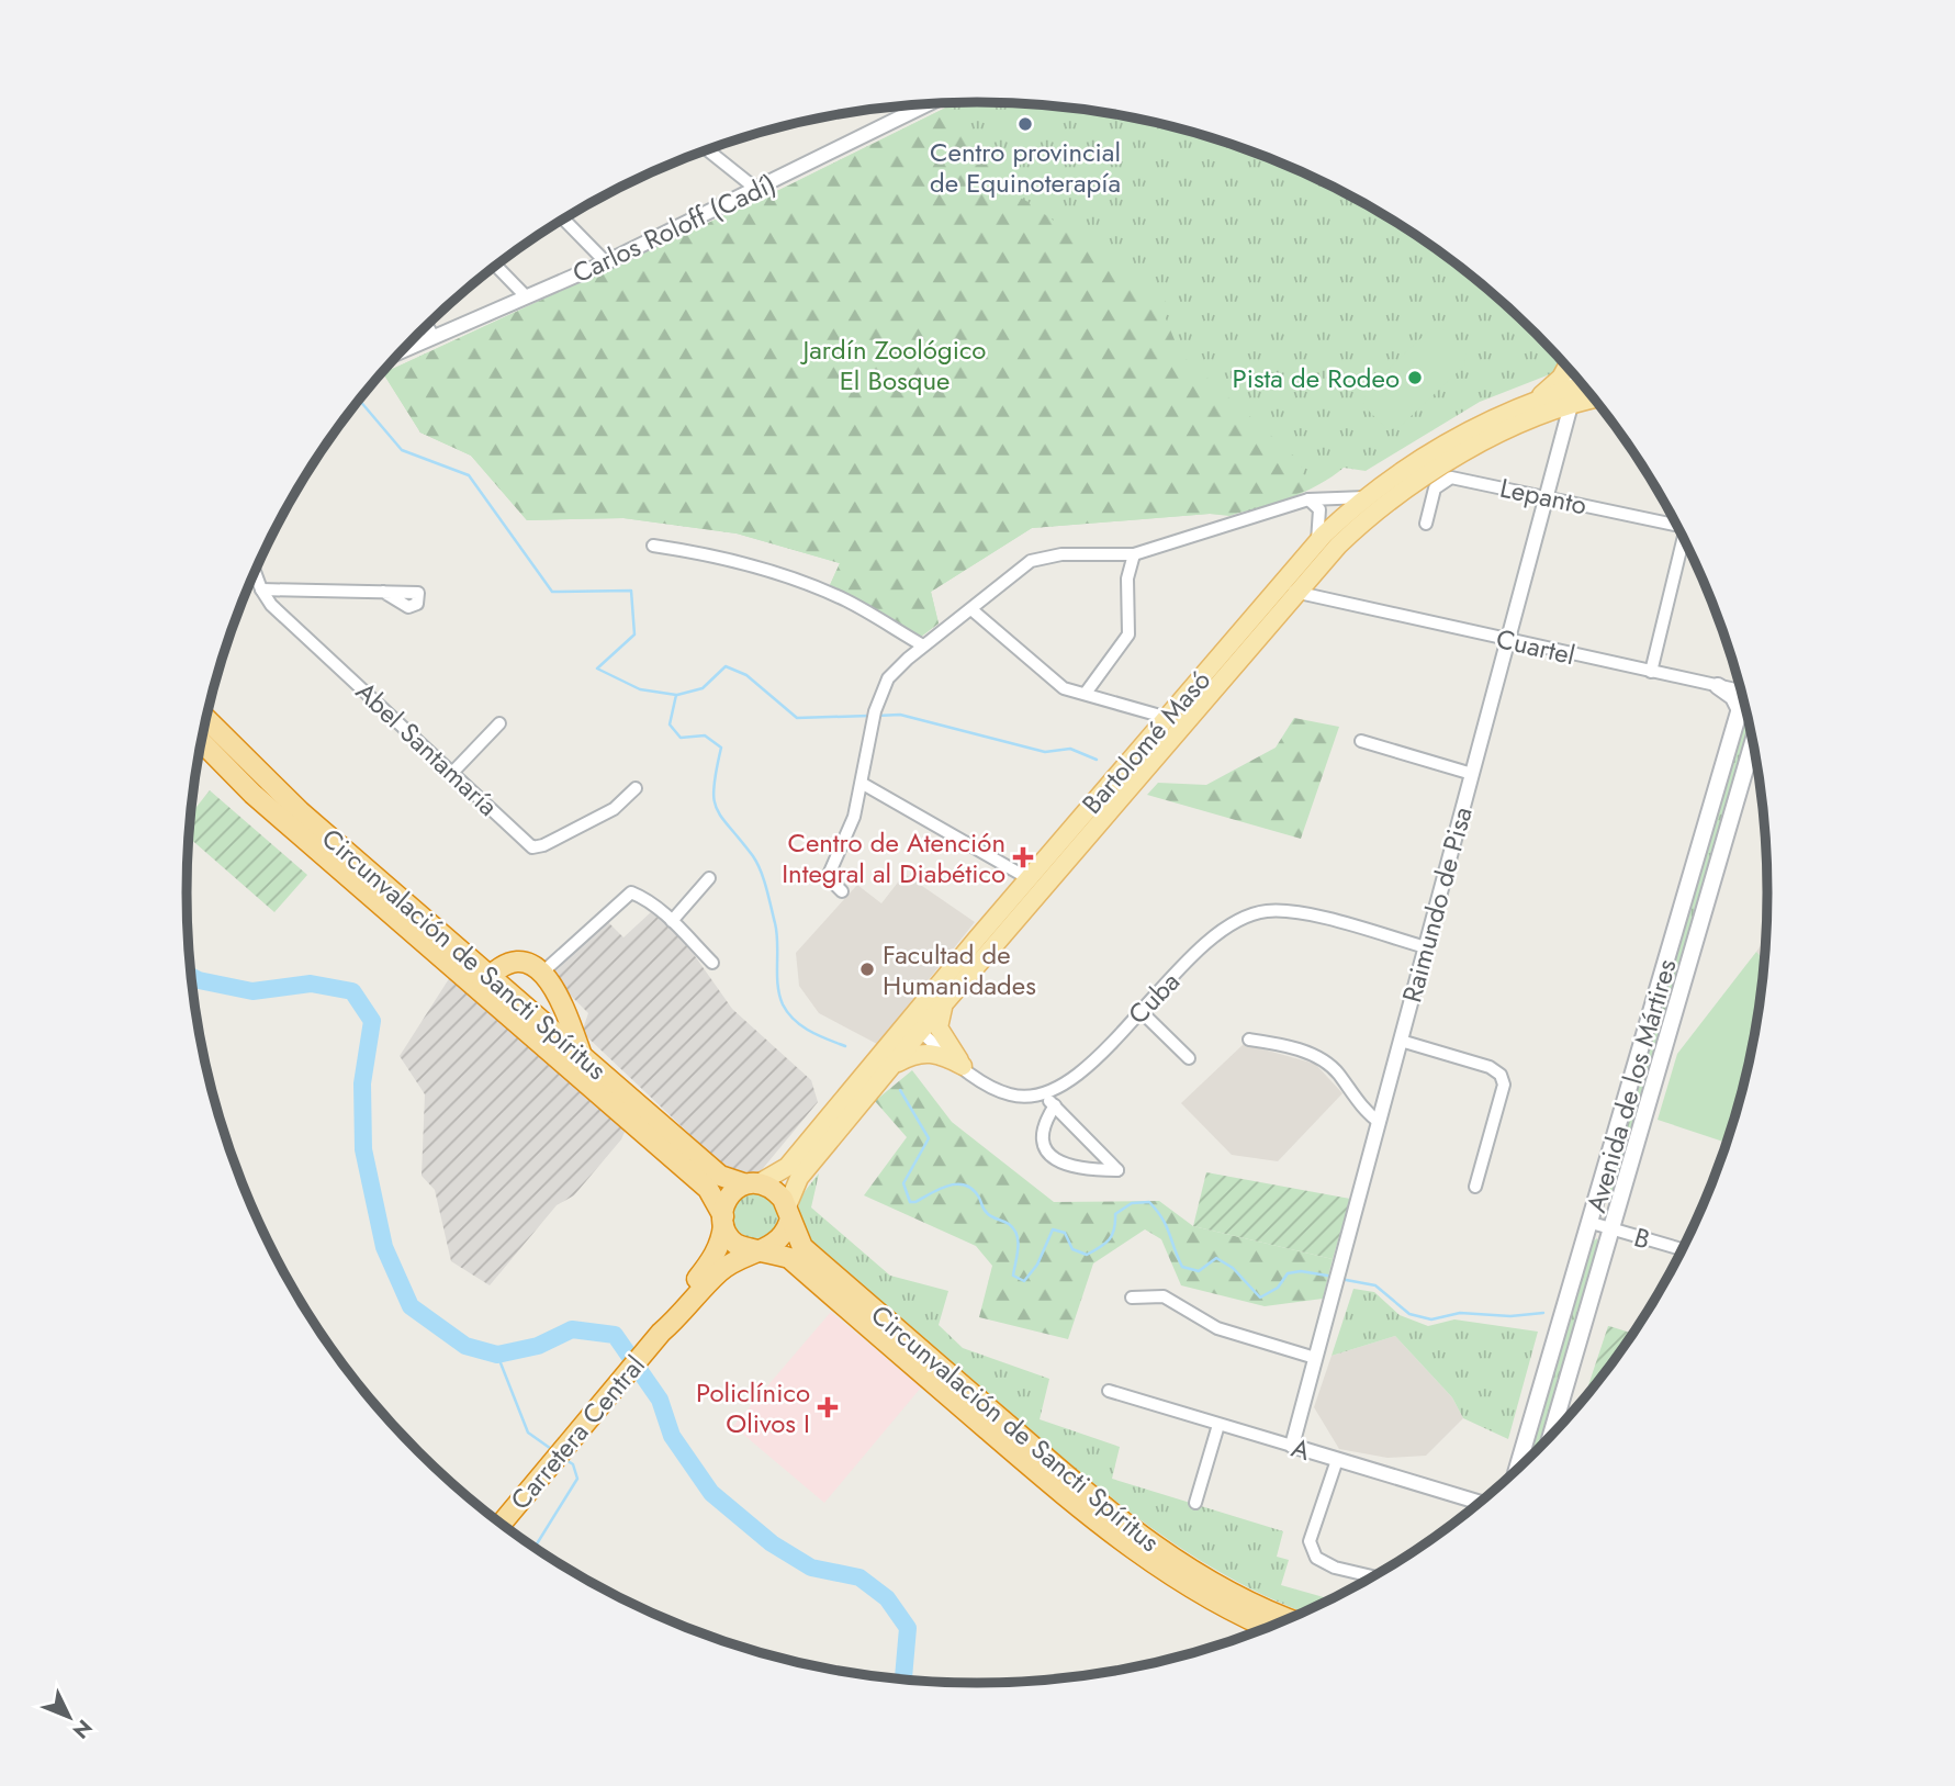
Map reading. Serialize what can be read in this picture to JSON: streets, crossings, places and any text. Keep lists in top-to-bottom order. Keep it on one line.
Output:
{"streets":{"highway":["Circunvalación de Sancti Spíritus","Carretera Central"],"main road":["Bartolomé Masó","Avenida de los Mártires"],"street":["Carlos Roloff (Cadí)","Lepanto","Cuartel","Abel Santamaría","Raimundo de Pisa","Cuba","B","A"]},"crossings":[["Lepanto","Raimundo de Pisa"],["Cuartel","Bartolomé Masó"],["Cuartel","Raimundo de Pisa"],["Bartolomé Masó","Raimundo de Pisa"],["Bartolomé Masó","Circunvalación de Sancti Spíritus"],["Raimundo de Pisa","Cuba"],["Raimundo de Pisa","A"],["Avenida de los Mártires","B"]],"parks":["Jardín Zoológico El Bosque"],"places":{"other":["Centro provincial de Equinoterapía","Pista de Rodeo","Facultad de Humanidades"],"health":["Centro de Atención Integral al Diabético","Policlínico Olivos I"]},"north":"bottom right"}
